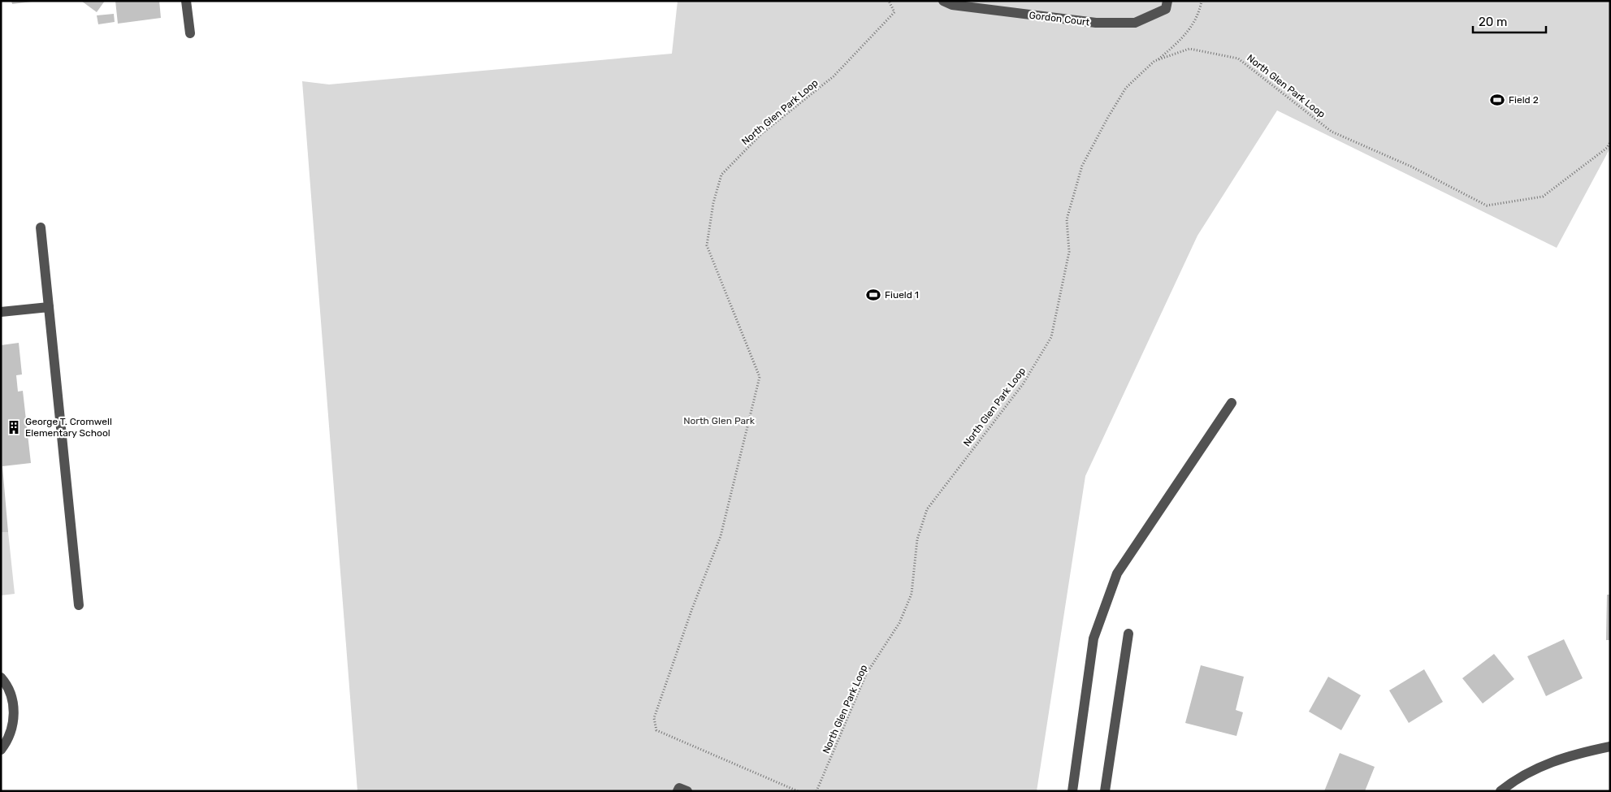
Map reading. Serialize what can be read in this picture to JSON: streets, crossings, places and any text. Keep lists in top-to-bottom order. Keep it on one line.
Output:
{"streets":{"street":["Gordon Court"],"path":["North Glen Park Loop"]},"parks":["North Glen Park"],"places":{"sports":["Field 2","Fiueld 1"],"building":["George T. Cromwell Elementary School"]},"scale_bar":"20 m"}
